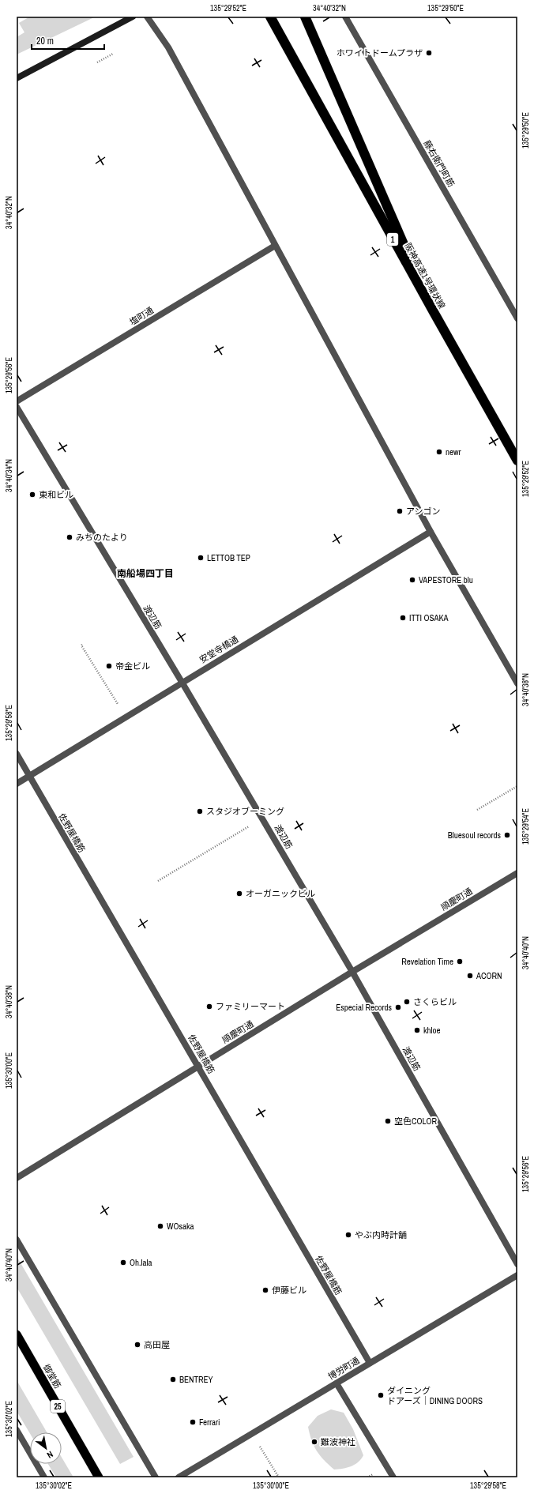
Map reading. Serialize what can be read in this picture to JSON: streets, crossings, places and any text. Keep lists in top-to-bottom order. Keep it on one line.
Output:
{"streets":{"highway":["1","阪神高速1号環状線","御堂筋","25"],"street":["藤右衛門町筋","塩町通","渡辺筋","安堂寺橋通","佐野屋橋筋","順慶町通","博労町通"]},"crossings":[["渡辺筋","安堂寺橋通"],["渡辺筋","順慶町通"],["安堂寺橋通","佐野屋橋筋"],["佐野屋橋筋","順慶町通"],["佐野屋橋筋","博労町通"]],"districts":["南船場四丁目"],"places":["ホワイトドームプラザ","newr","東和ビル","アンゴン","みちのたより","LETTOB TEP","VAPESTORE blu","ITTI OSAKA","帝金ビル","スタジオブーミング","Bluesoul records","オーガニックビル","Revelation Time","ACORN","さくらビル","ファミリーマート","Especial Records","khloe","空色COLOR","WOsaka","やぶ内時計舗","Oh.lala","伊藤ビル","高田屋","BENTREY","ダイニング ドアーズ｜DINING DOORS","Ferrari","難波神社"],"scale_bar":"20 m","north":"bottom right","coordinates":["135°29'52\"E","34°40'32\"N","135°29'50\"E","135°29'56\"E","34°40'34\"N","34°40'38\"N","135°29'58\"E","135°29'54\"E","34°40'40\"N","135°30'00\"E","135°30'02\"E"]}
